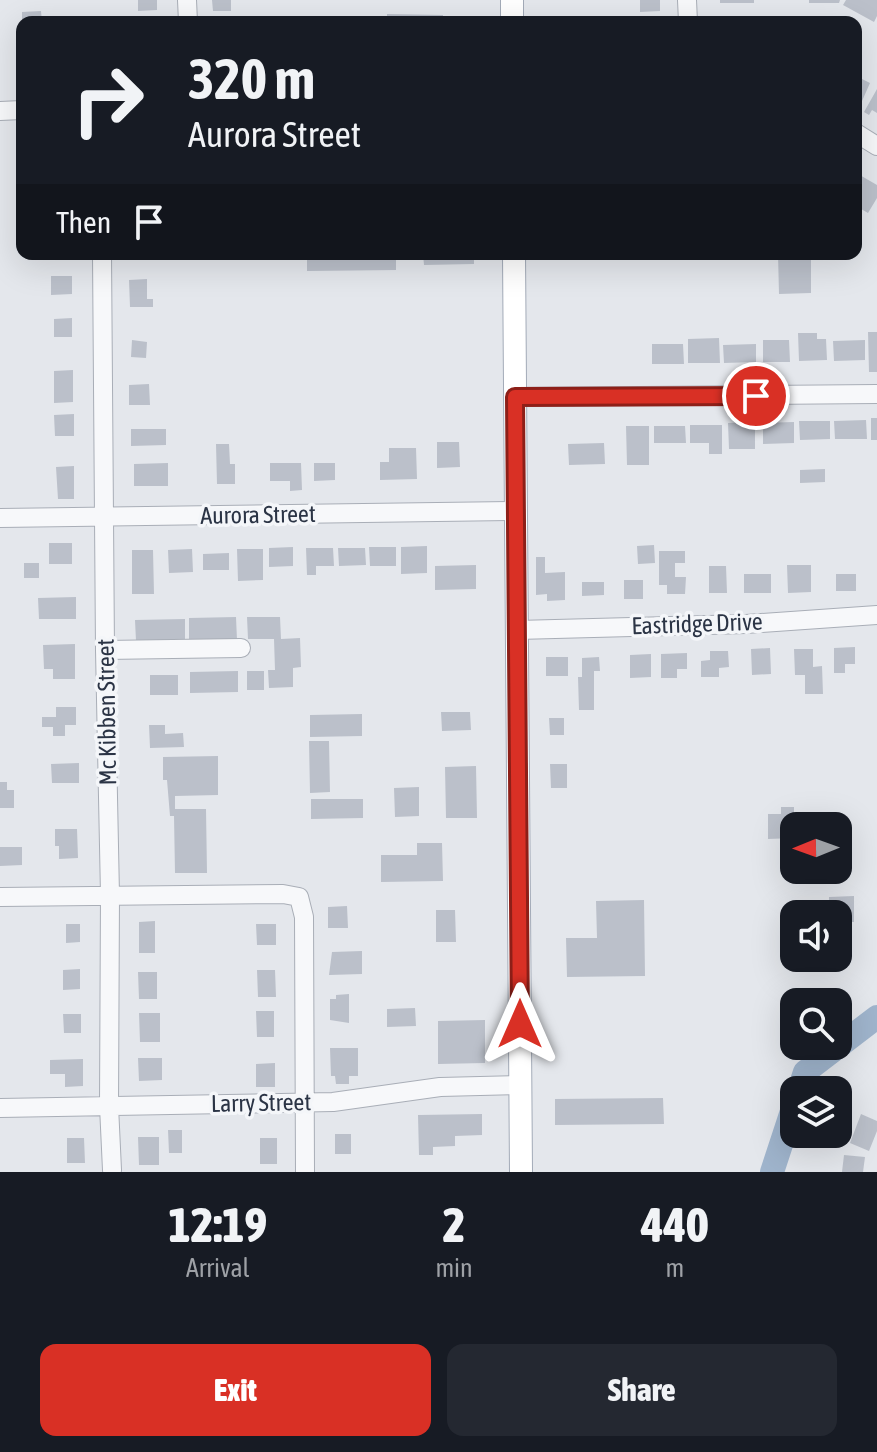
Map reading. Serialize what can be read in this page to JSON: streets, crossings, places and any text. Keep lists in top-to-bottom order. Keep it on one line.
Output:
{"streets":{"street":["Aurora Street","Eastridge Drive","Mc Kibben Street","Larry Street"]},"crossings":[["Aurora Street","Mc Kibben Street"],["Mc Kibben Street","Larry Street"]],"north":"left","page":{"turn":["320 m","Aurora Street"],"then":"Then","eta":["12:19","Arrival","2","min","440","m"],"buttons":["Exit","Share"]}}
